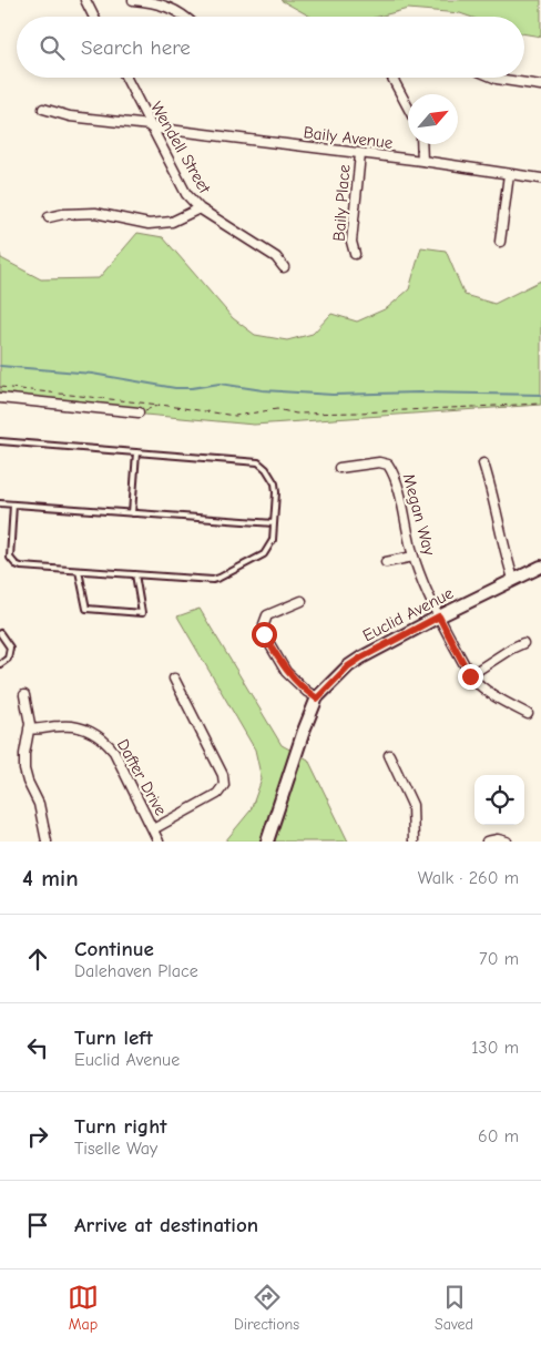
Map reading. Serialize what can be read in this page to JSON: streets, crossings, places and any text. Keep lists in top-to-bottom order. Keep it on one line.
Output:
{"streets":{"main road":["Euclid Avenue"],"street":["Baily Avenue","Wendell Street","Baily Place","Megan Way","Dafter Drive"]},"crossings":[["Baily Avenue","Wendell Street"],["Baily Avenue","Baily Place"],["Megan Way","Euclid Avenue"]],"north":"top right","page":{"search":"Search here","heading":["4 min","Walk · 260 m"],"list":[["Continue","Dalehaven Place","70 m"],["Turn left","Euclid Avenue","130 m"],["Turn right","Tiselle Way","60 m"],"Arrive at destination"],"nav":["Map","Directions","Saved"]}}
